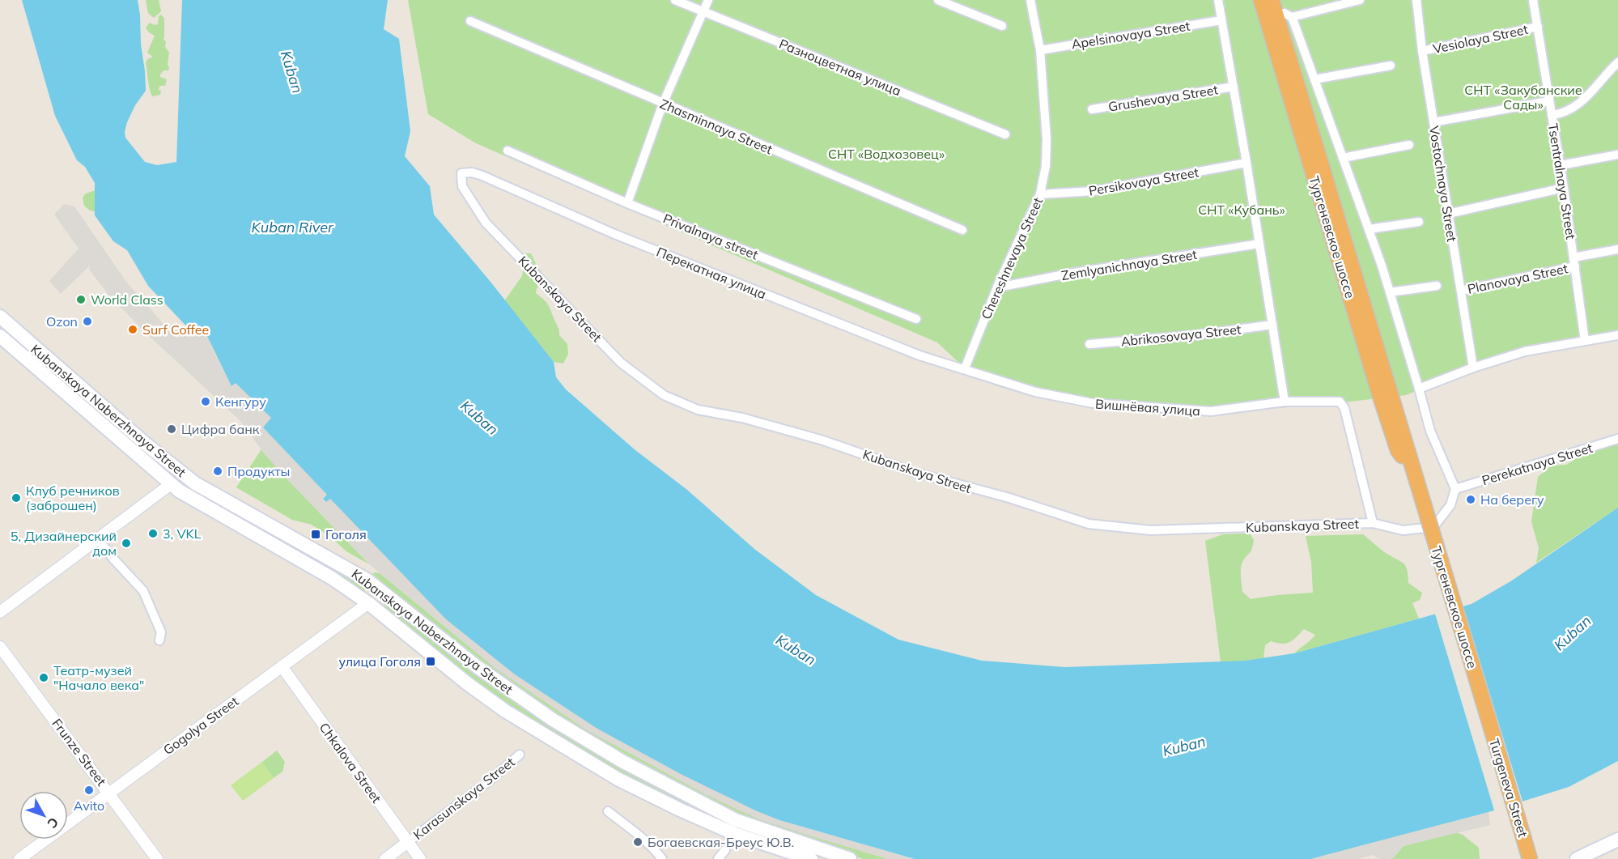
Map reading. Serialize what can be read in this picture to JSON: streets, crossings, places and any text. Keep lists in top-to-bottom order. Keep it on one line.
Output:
{"streets":{"highway":["Тургеневское шоссе","Turgeneva Street"],"main road":["Kubanskaya Naberzhnaya Street","Gogolya Street"],"street":["Apelsinovaya Street","Vesiolaya Street","Разноцветная улица","Grushevaya Street","Zhasminnaya Street","Persikovaya Street","Tsentralnaya Street","Vostochnaya Street","Privalnaya street","Chereshnevaya Street","Zemlyanichnaya Street","Перекатная улица","Planovaya Street","Kubanskaya Street","Abrikosovaya Street","Вишнёвая улица","Perekatnaya Street","Frunze Street","Chkalova Street","Karasunskaya Street"]},"crossings":[["Apelsinovaya Street","Chereshnevaya Street"],["Vesiolaya Street","Tsentralnaya Street"],["Vesiolaya Street","Vostochnaya Street"],["Persikovaya Street","Chereshnevaya Street"],["Tsentralnaya Street","Planovaya Street"],["Vostochnaya Street","Planovaya Street"],["Тургеневское шоссе","Turgeneva Street"],["Chereshnevaya Street","Zemlyanichnaya Street"],["Chereshnevaya Street","Перекатная улица"],["Chereshnevaya Street","Вишнёвая улица"],["Перекатная улица","Kubanskaya Street"],["Перекатная улица","Вишнёвая улица"],["Kubanskaya Street","Вишнёвая улица"],["Kubanskaya Street","Perekatnaya Street"],["Kubanskaya Naberzhnaya Street","Gogolya Street"],["Gogolya Street","Frunze Street"],["Gogolya Street","Chkalova Street"],["Chkalova Street","Karasunskaya Street"]],"water":["Kuban","Kuban River"],"parks":["СНТ «Закубанские Сады»","СНТ «Водхозовец»","СНТ «Кубань»"],"places":{"other":["World Class","Ozon","Surf Coffee","Кенгуру","Цифра банк","Продукты","Клуб речников (заброшен)","На берегу","3, VKL","5, Дизайнерский дом","Театр-музей \"Начало века\"","Avito","Богаевская-Бреус Ю.В."],"transit":["Гоголя","улица Гоголя"]},"north":"bottom right"}
